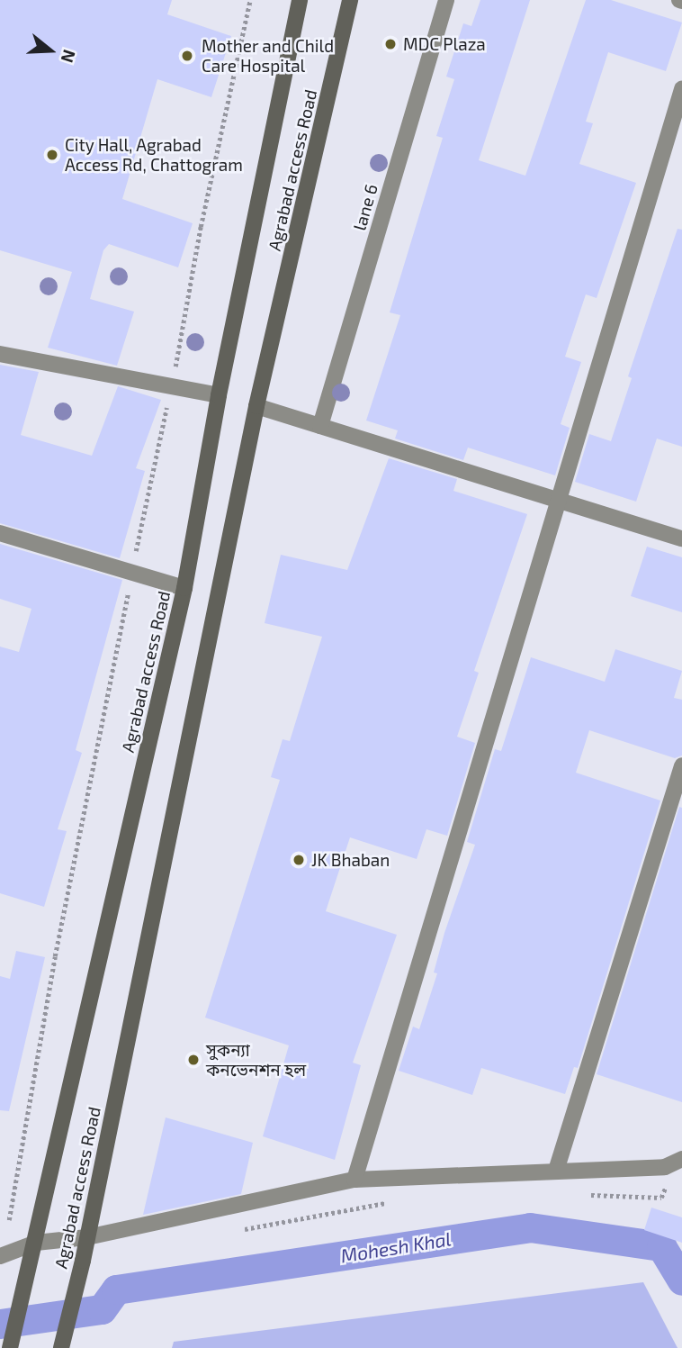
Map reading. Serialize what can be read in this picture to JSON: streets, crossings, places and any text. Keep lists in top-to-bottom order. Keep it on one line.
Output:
{"streets":{"main road":["Agrabad access Road"],"street":["lane 6"]},"water":["Mohesh Khal"],"places":["MDC Plaza","Mother and Child Care Hospital","City Hall, Agrabad Access Rd, Chattogram","JK Bhaban","সুকন্যা কনভেনশন হল"],"north":"right"}
